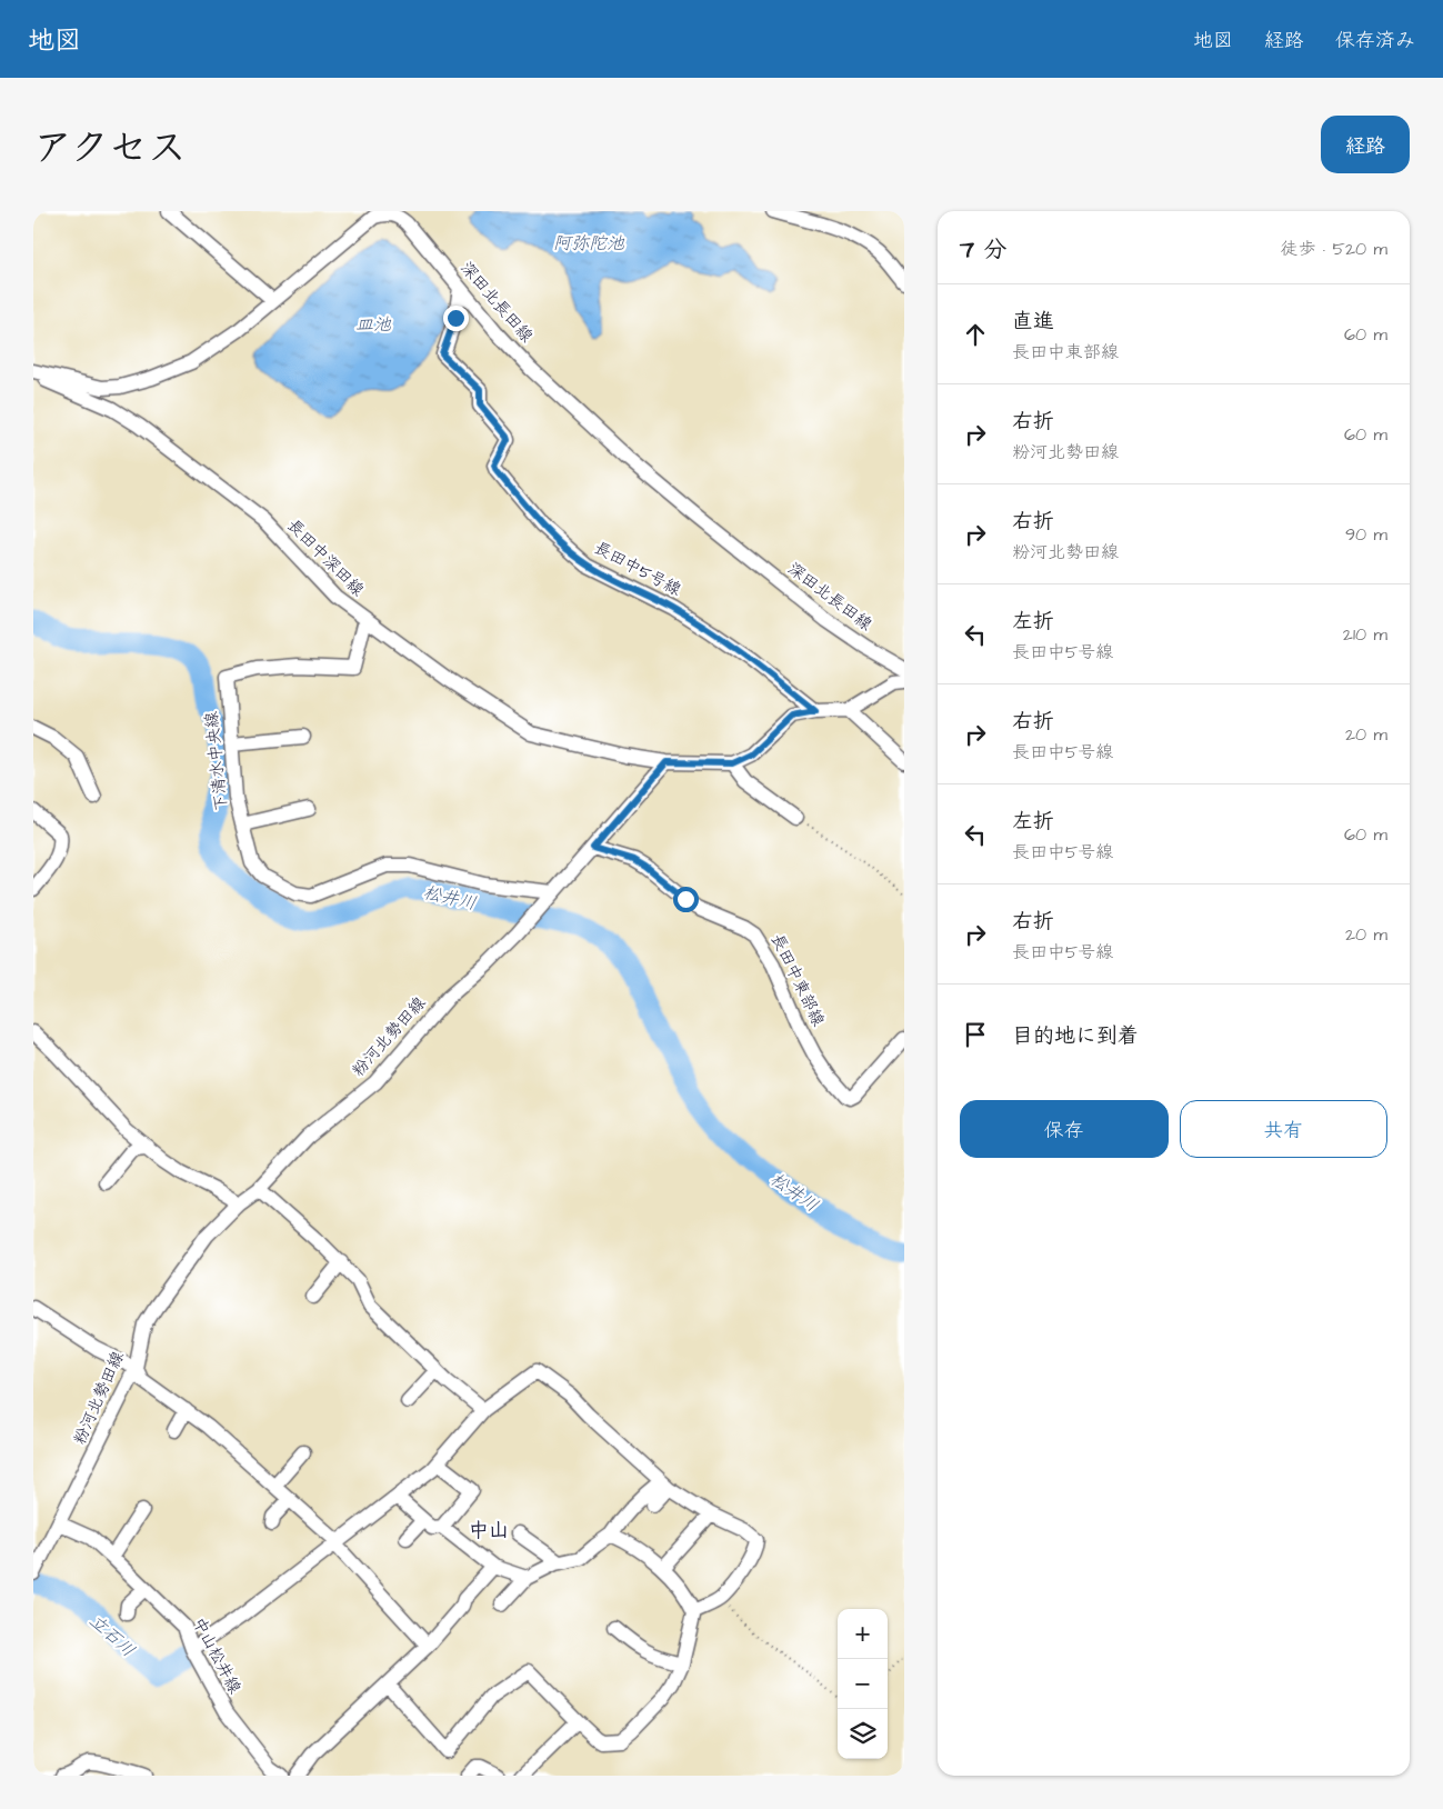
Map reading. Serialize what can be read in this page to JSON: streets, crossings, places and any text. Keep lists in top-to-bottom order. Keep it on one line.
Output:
{"streets":{"street":["深田北長田線","長田中深田線","長田中5号線","下清水中央線","長田中東部線","粉河北勢田線","中山松井線"]},"crossings":[["深田北長田線","長田中深田線"],["深田北長田線","長田中5号線"],["長田中深田線","下清水中央線"],["長田中深田線","粉河北勢田線"],["下清水中央線","粉河北勢田線"],["長田中東部線","粉河北勢田線"],["粉河北勢田線","中山松井線"]],"districts":["中山"],"water":["阿弥陀池","皿池","松井川","立石川"],"page":{"header":"地図","nav":["地図","経路","保存済み"],"title":"アクセス","buttons":["経路",["保存","共有"]],"heading":["7 分","徒歩 · 520 m"],"list":[["直進","長田中東部線","60 m"],["右折","粉河北勢田線","60 m"],["右折","粉河北勢田線","90 m"],["左折","長田中5号線","210 m"],["右折","長田中5号線","20 m"],["左折","長田中5号線","60 m"],["右折","長田中5号線","20 m"],"目的地に到着"],"map_buttons":["+","−"]}}
